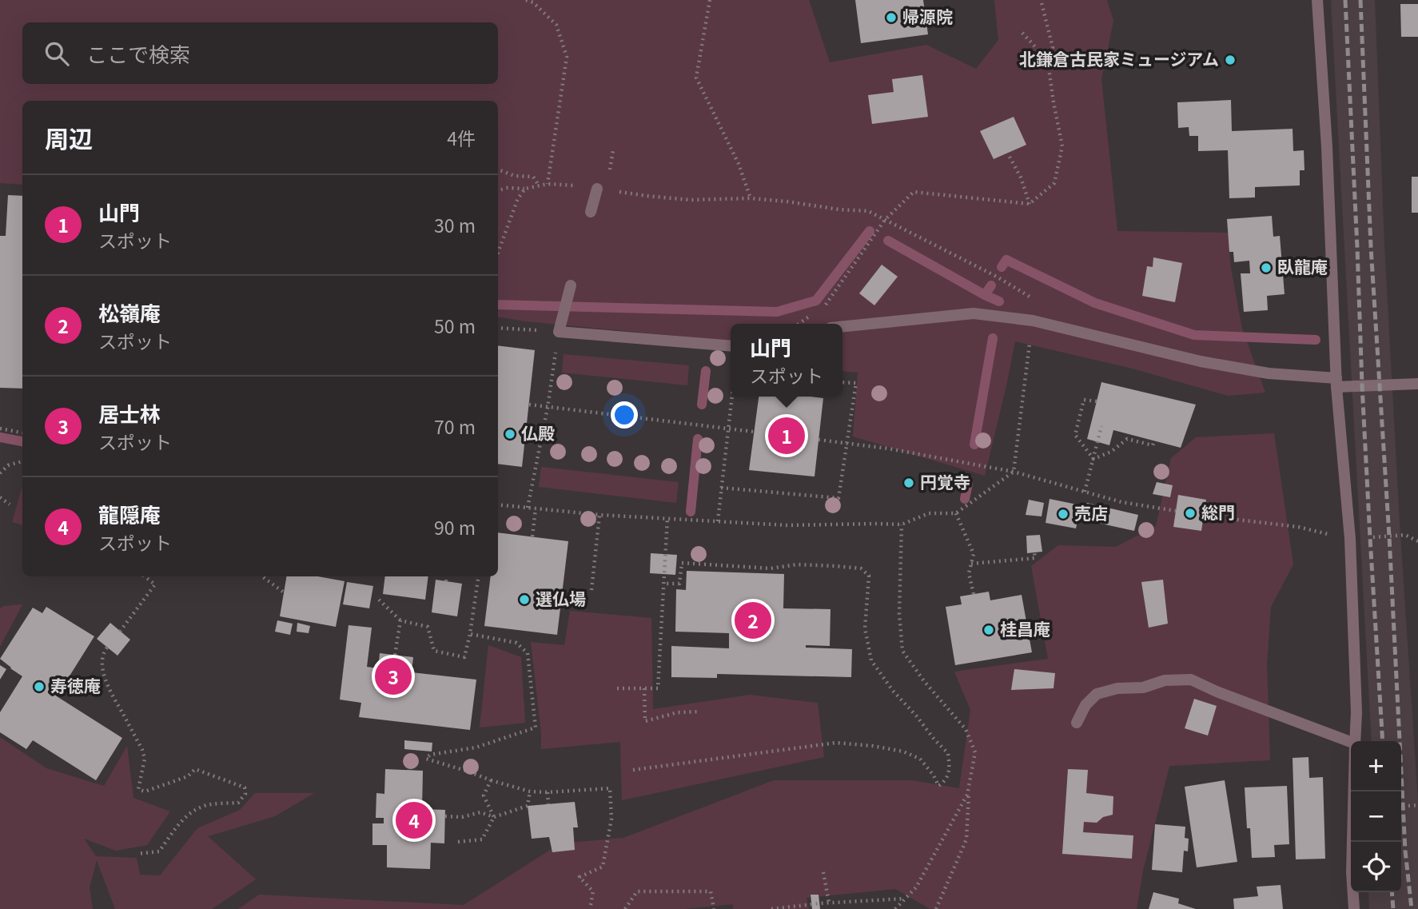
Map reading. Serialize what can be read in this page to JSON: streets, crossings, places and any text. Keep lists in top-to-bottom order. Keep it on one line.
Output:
{"places":["帰源院","北鎌倉古民家ミュージアム","臥龍庵","仏殿","円覚寺","総門","売店","選仏場","桂昌庵","寿徳庵"],"page":{"search":"ここで検索","heading":["周辺","4件"],"list":[{"mark":"1","name":"山門","note":"スポット","value":"30 m"},{"mark":"2","name":"松嶺庵","note":"スポット","value":"50 m"},{"mark":"3","name":"居士林","note":"スポット","value":"70 m"},{"mark":"4","name":"龍隠庵","note":"スポット","value":"90 m"}],"popup":["山門","スポット"],"pins":["1","2","3","4"],"map_buttons":["+","−"]}}
